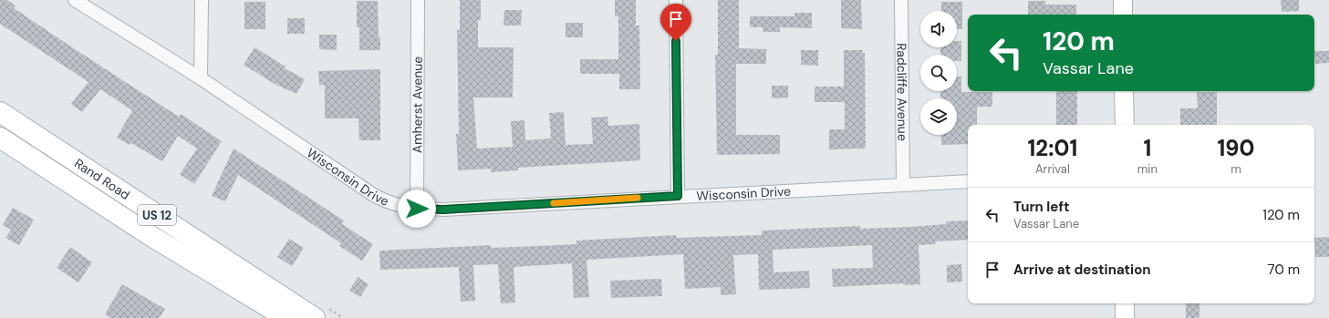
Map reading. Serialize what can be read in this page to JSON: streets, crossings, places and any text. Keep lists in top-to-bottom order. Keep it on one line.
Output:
{"streets":{"main road":["Rand Road","US 12"],"street":["Radcliffe Avenue","Amherst Avenue","Wisconsin Drive"]},"crossings":[["Radcliffe Avenue","Wisconsin Drive"],["Amherst Avenue","Wisconsin Drive"]],"page":{"turn":["120 m","Vassar Lane"],"eta":["12:01","Arrival","1","min","190","m"],"list":[{"name":"Turn left","note":"Vassar Lane","value":"120 m"},{"name":"Arrive at destination","value":"70 m"}]}}
